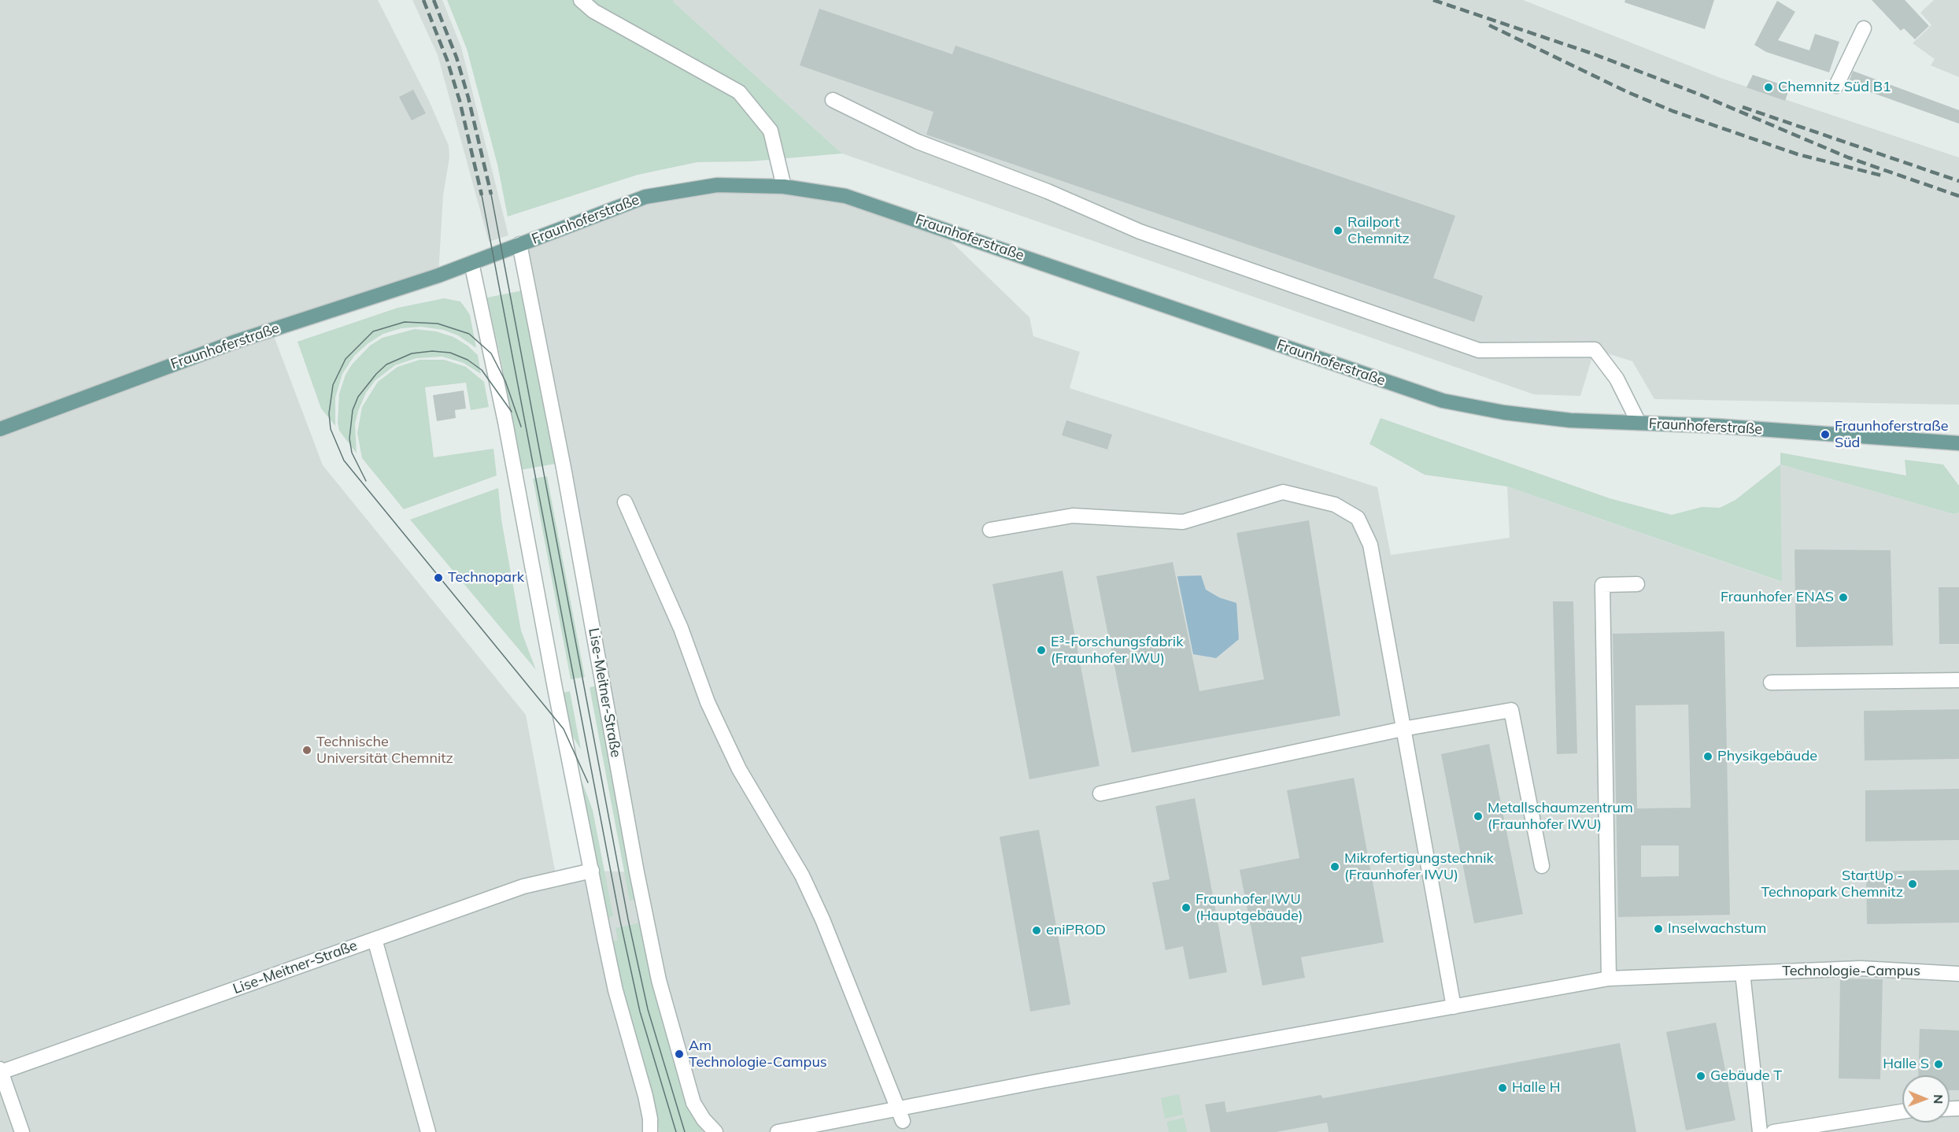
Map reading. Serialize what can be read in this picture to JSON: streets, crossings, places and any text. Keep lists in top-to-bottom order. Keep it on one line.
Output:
{"streets":{"main road":["Fraunhoferstraße"],"street":["Lise-Meitner-Straße","Technologie-Campus"]},"crossings":[["Fraunhoferstraße","Lise-Meitner-Straße"]],"places":["Chemnitz Süd B1","Railport Chemnitz","Fraunhoferstraße Süd","Technopark","Fraunhofer ENAS","E³-Forschungsfabrik (Fraunhofer IWU)","Technische Universität Chemnitz","Physikgebäude","Metallschaumzentrum (Fraunhofer IWU)","Mikrofertigungstechnik (Fraunhofer IWU)","StartUp - Technopark Chemnitz","Fraunhofer IWU (Hauptgebäude)","Inselwachstum","eniPROD","Am Technologie-Campus","Halle S","Gebäude T","Halle H"],"north":"right"}
